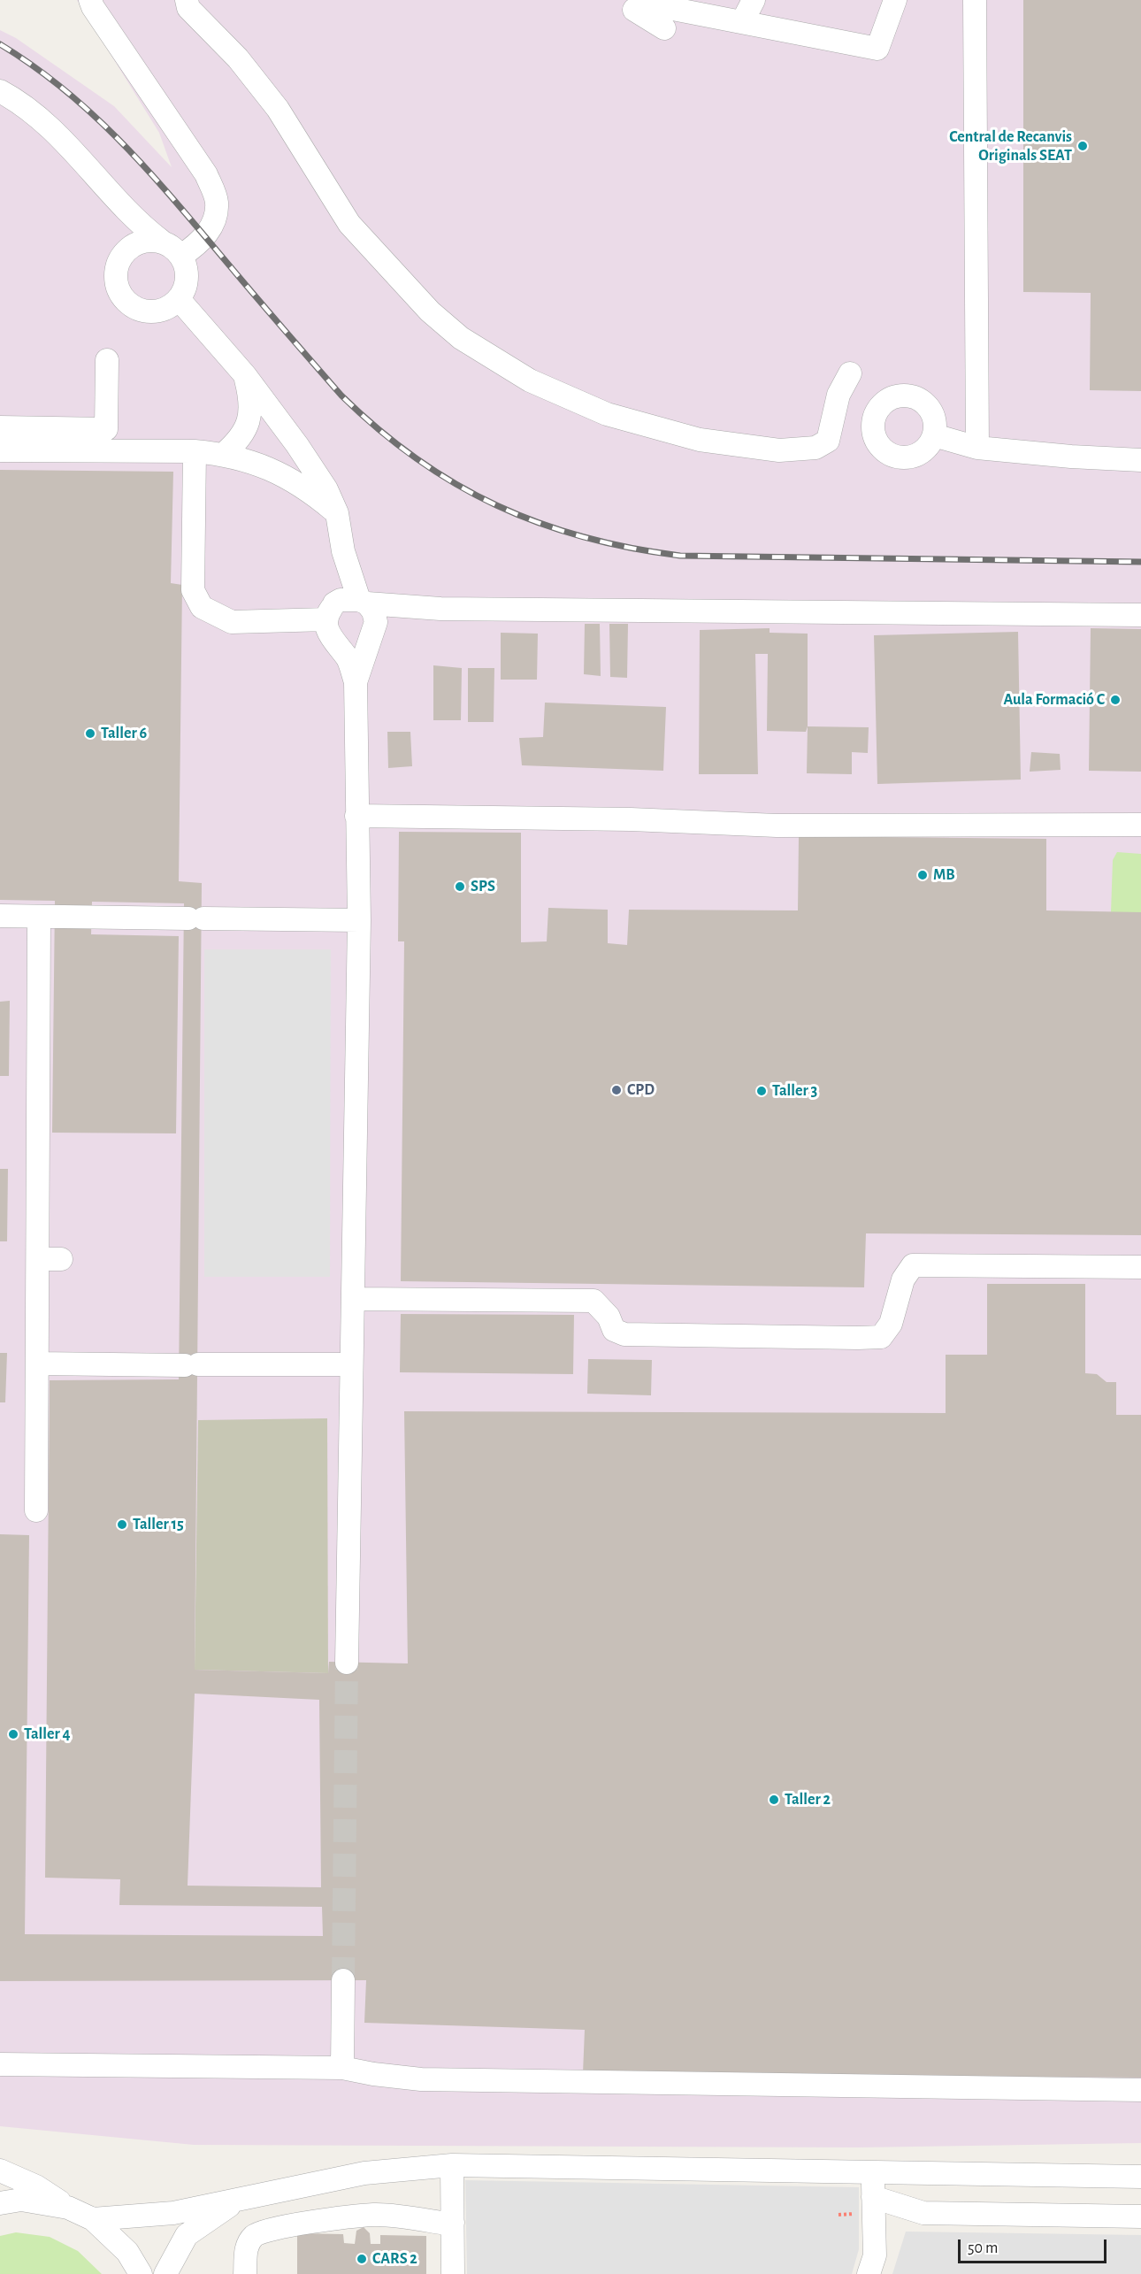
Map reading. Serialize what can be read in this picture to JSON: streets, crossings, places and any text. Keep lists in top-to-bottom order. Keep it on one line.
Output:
{"places":["Central de Recanvis Originals SEAT","Aula Formació C","Taller 6","MB","SPS","CPD","Taller 3","Taller 15","Taller 4","Taller 2","CARS 2"],"scale_bar":"50 m"}
